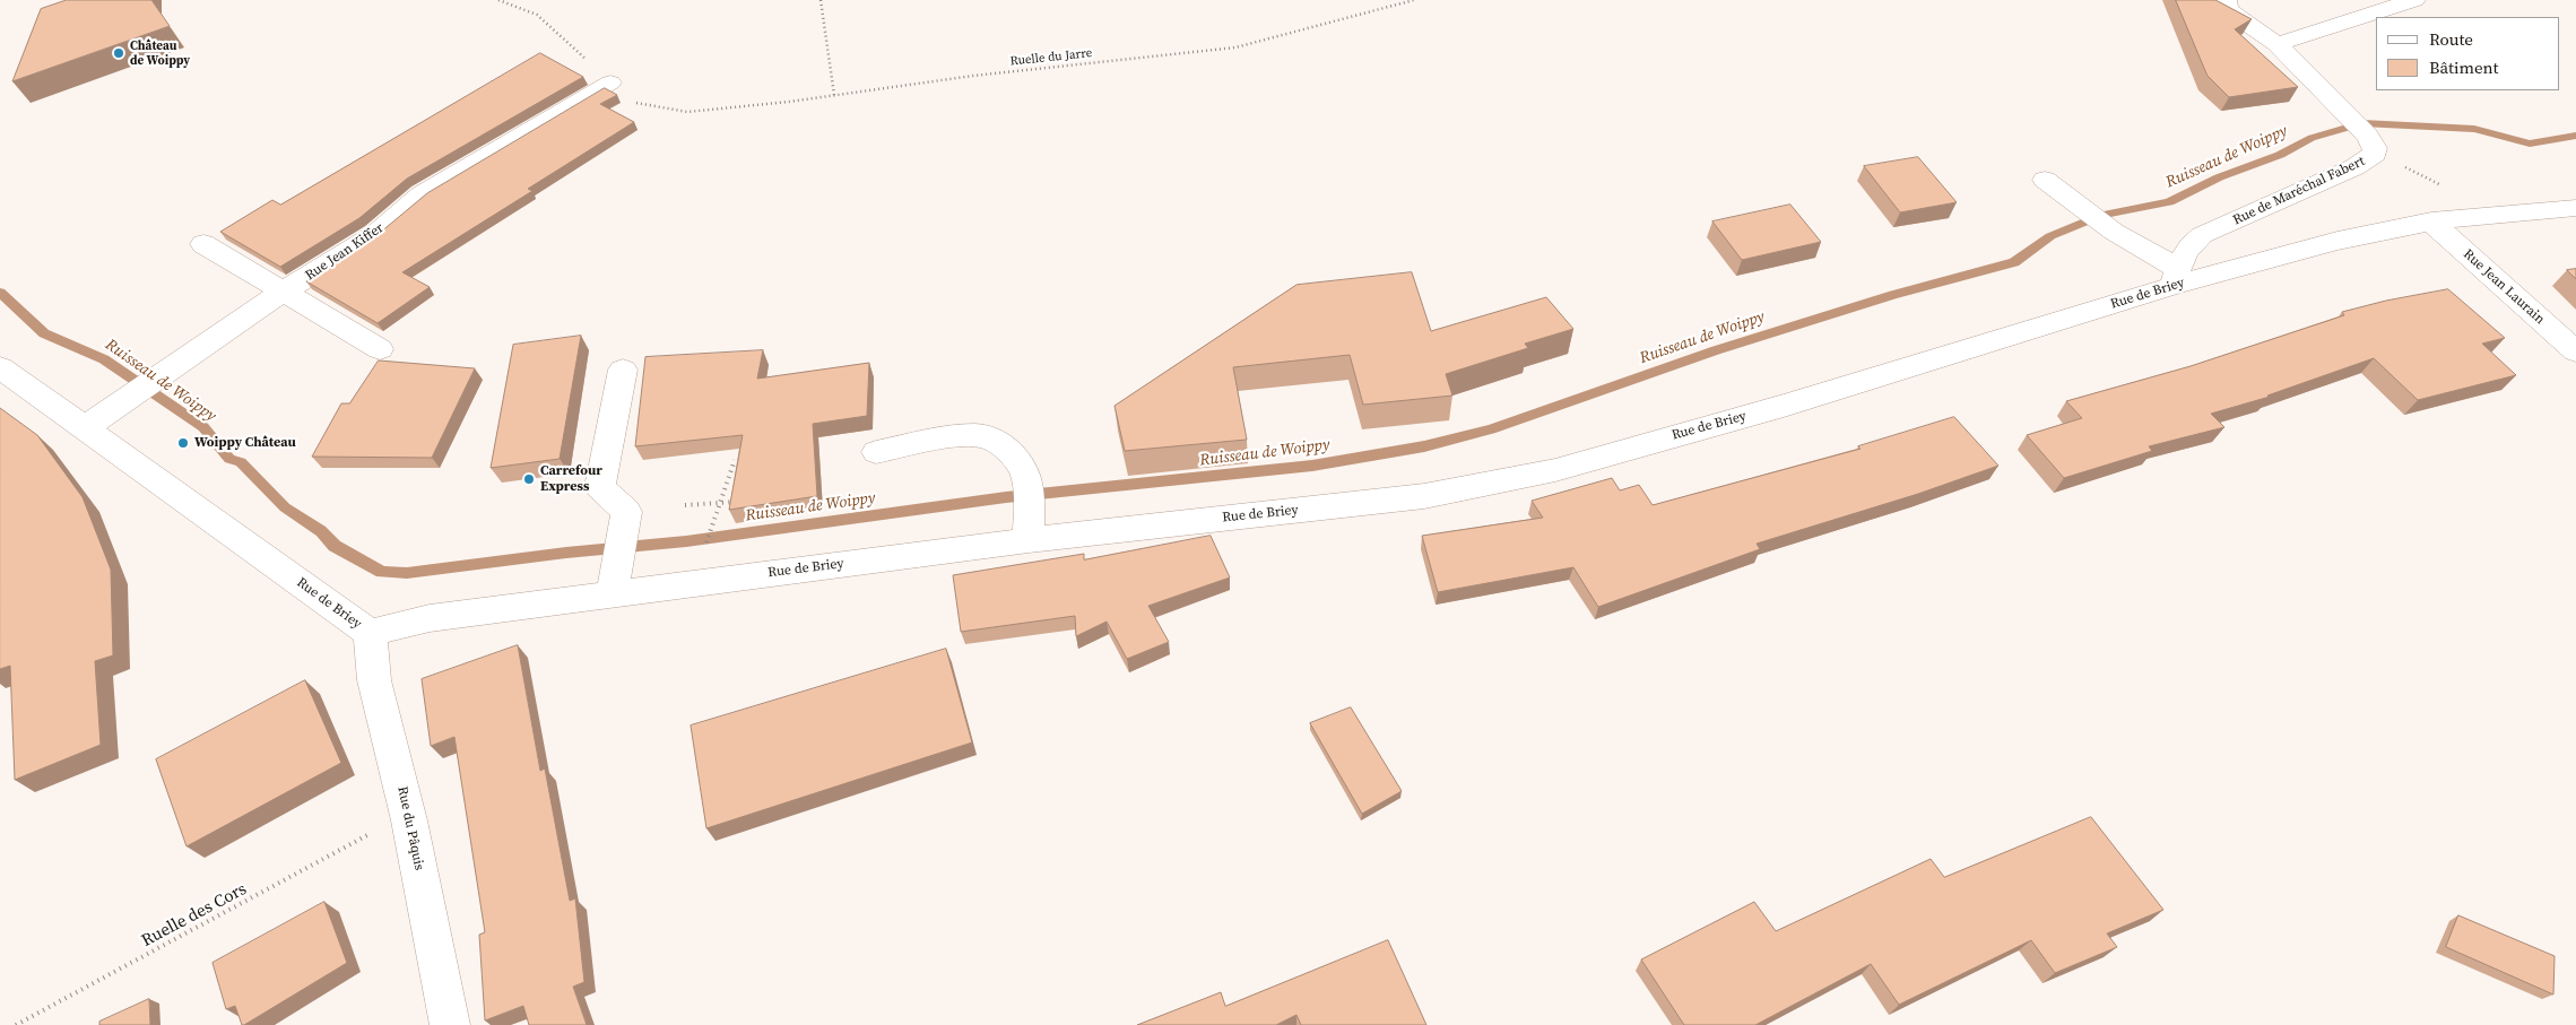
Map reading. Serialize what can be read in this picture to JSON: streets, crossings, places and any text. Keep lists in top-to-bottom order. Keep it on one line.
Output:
{"streets":{"street":["Rue de Maréchal Fabert","Rue Jean Kiffer","Rue Jean Laurain","Rue de Briey","Rue du Pâquis"],"path":["Ruelle du Jarre","Ruelle des Cors"]},"crossings":[["Rue de Maréchal Fabert","Rue de Briey"],["Rue Jean Kiffer","Rue de Briey"],["Rue Jean Laurain","Rue de Briey"],["Rue de Briey","Rue du Pâquis"]],"water":["Ruisseau de Woippy"],"places":["Château de Woippy","Woippy Château","Carrefour Express"],"legend":["Route","Bâtiment"]}
